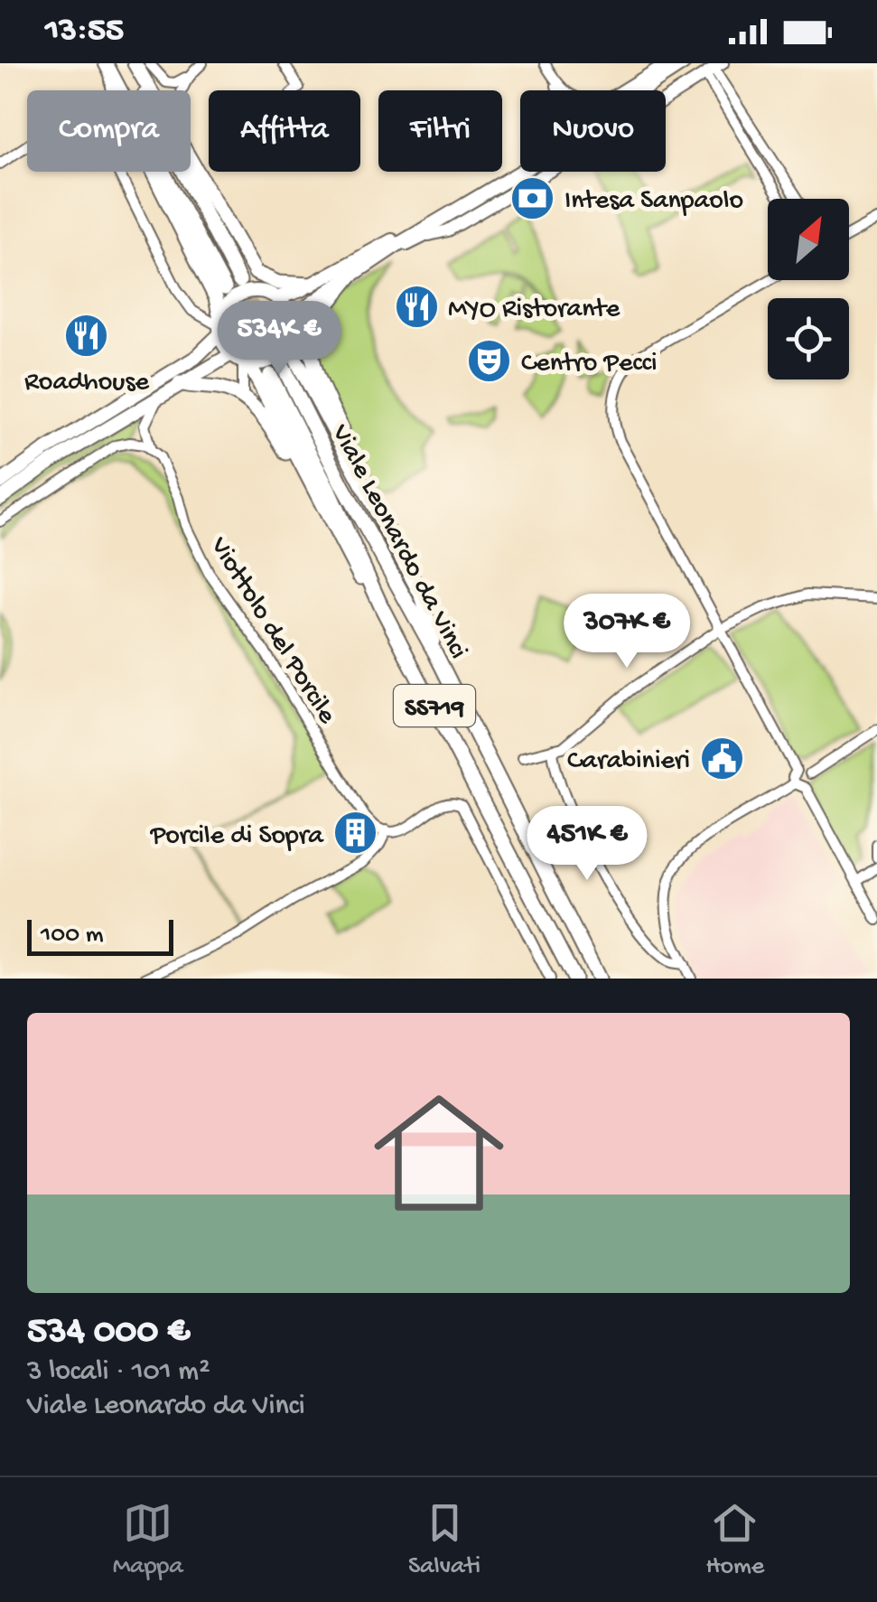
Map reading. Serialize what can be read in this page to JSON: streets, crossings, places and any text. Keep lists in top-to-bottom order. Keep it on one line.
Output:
{"streets":{"highway":["Viale Leonardo da Vinci","SS719"],"street":["Viottolo del Porcile"]},"places":{"bank":["Intesa Sanpaolo"],"restaurant":["MYO Ristorante","Roadhouse"],"theatre":["Centro Pecci"],"public building":["Carabinieri"],"building":["Porcile di Sopra"]},"scale_bar":"100 m","north":"top right","page":{"status":"13:55","chip":["Compra","Affitta","Filtri","Nuovo"],"price":["534K €","307K €","451K €"],"scale":"100 m","list":[{"name":"534 000 €","note":"3 locali · 101 m² · Viale Leonardo da Vinci"}],"tabs":["Mappa","Salvati","Home"]}}
